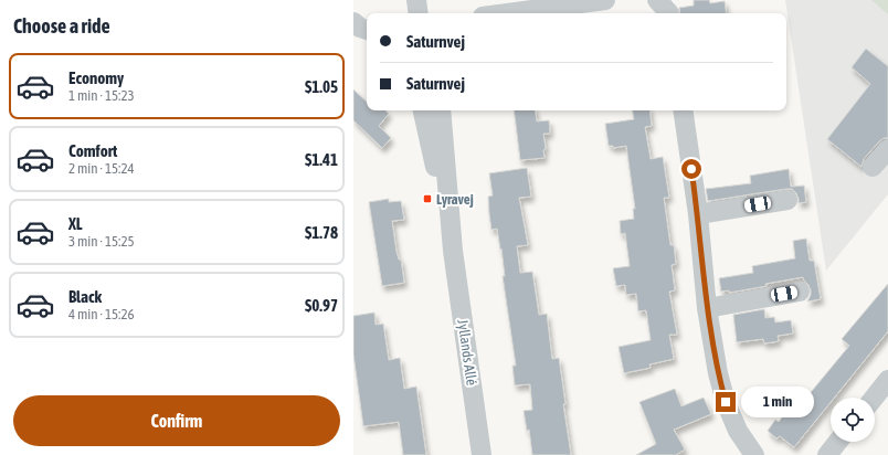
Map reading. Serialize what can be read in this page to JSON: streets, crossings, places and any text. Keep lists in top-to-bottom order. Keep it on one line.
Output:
{"streets":{"street":["Jyllands Allé"]},"places":{"transit":["Lyravej"]},"page":{"heading":"Choose a ride","banner":["Saturnvej","Saturnvej"],"list":[{"name":"Economy","note":"1 min · 15:23","value":"$1.05"},{"name":"Comfort","note":"2 min · 15:24","value":"$1.41"},{"name":"XL","note":"3 min · 15:25","value":"$1.78"},{"name":"Black","note":"4 min · 15:26","value":"$0.97"}],"buttons":"Confirm","bubble":"1 min"}}
